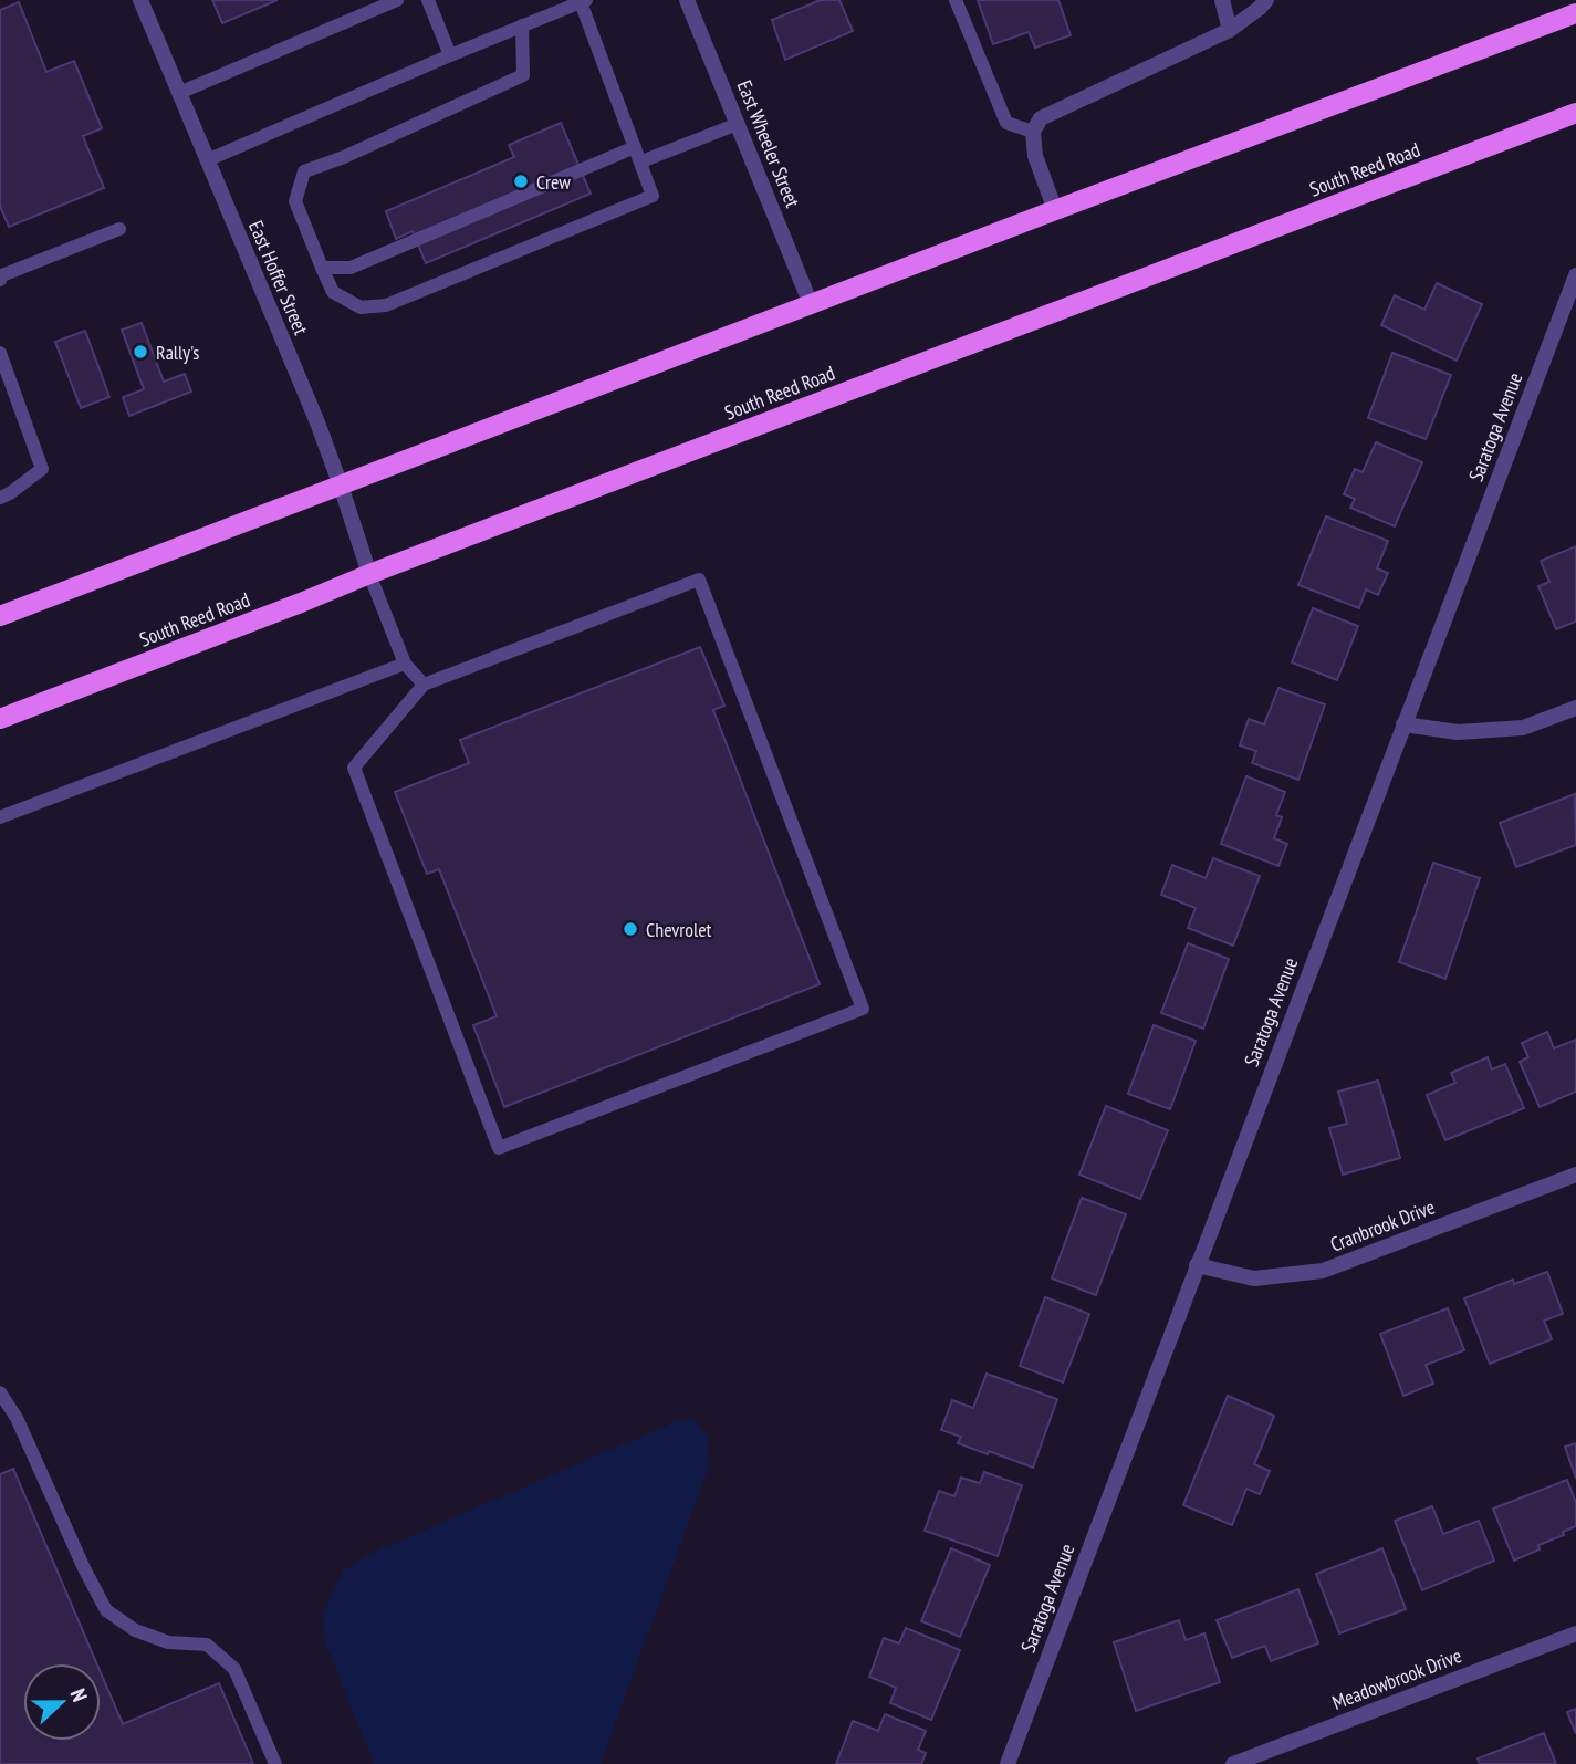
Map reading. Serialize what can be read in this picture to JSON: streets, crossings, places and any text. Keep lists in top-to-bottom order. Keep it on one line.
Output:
{"streets":{"main road":["South Reed Road"],"street":["East Wheeler Street","East Hoffer Street","Saratoga Avenue","Cranbrook Drive","Meadowbrook Drive"]},"crossings":[["South Reed Road","East Hoffer Street"],["Saratoga Avenue","Cranbrook Drive"]],"places":["Crew","Rally's","Chevrolet"],"north":"right"}
